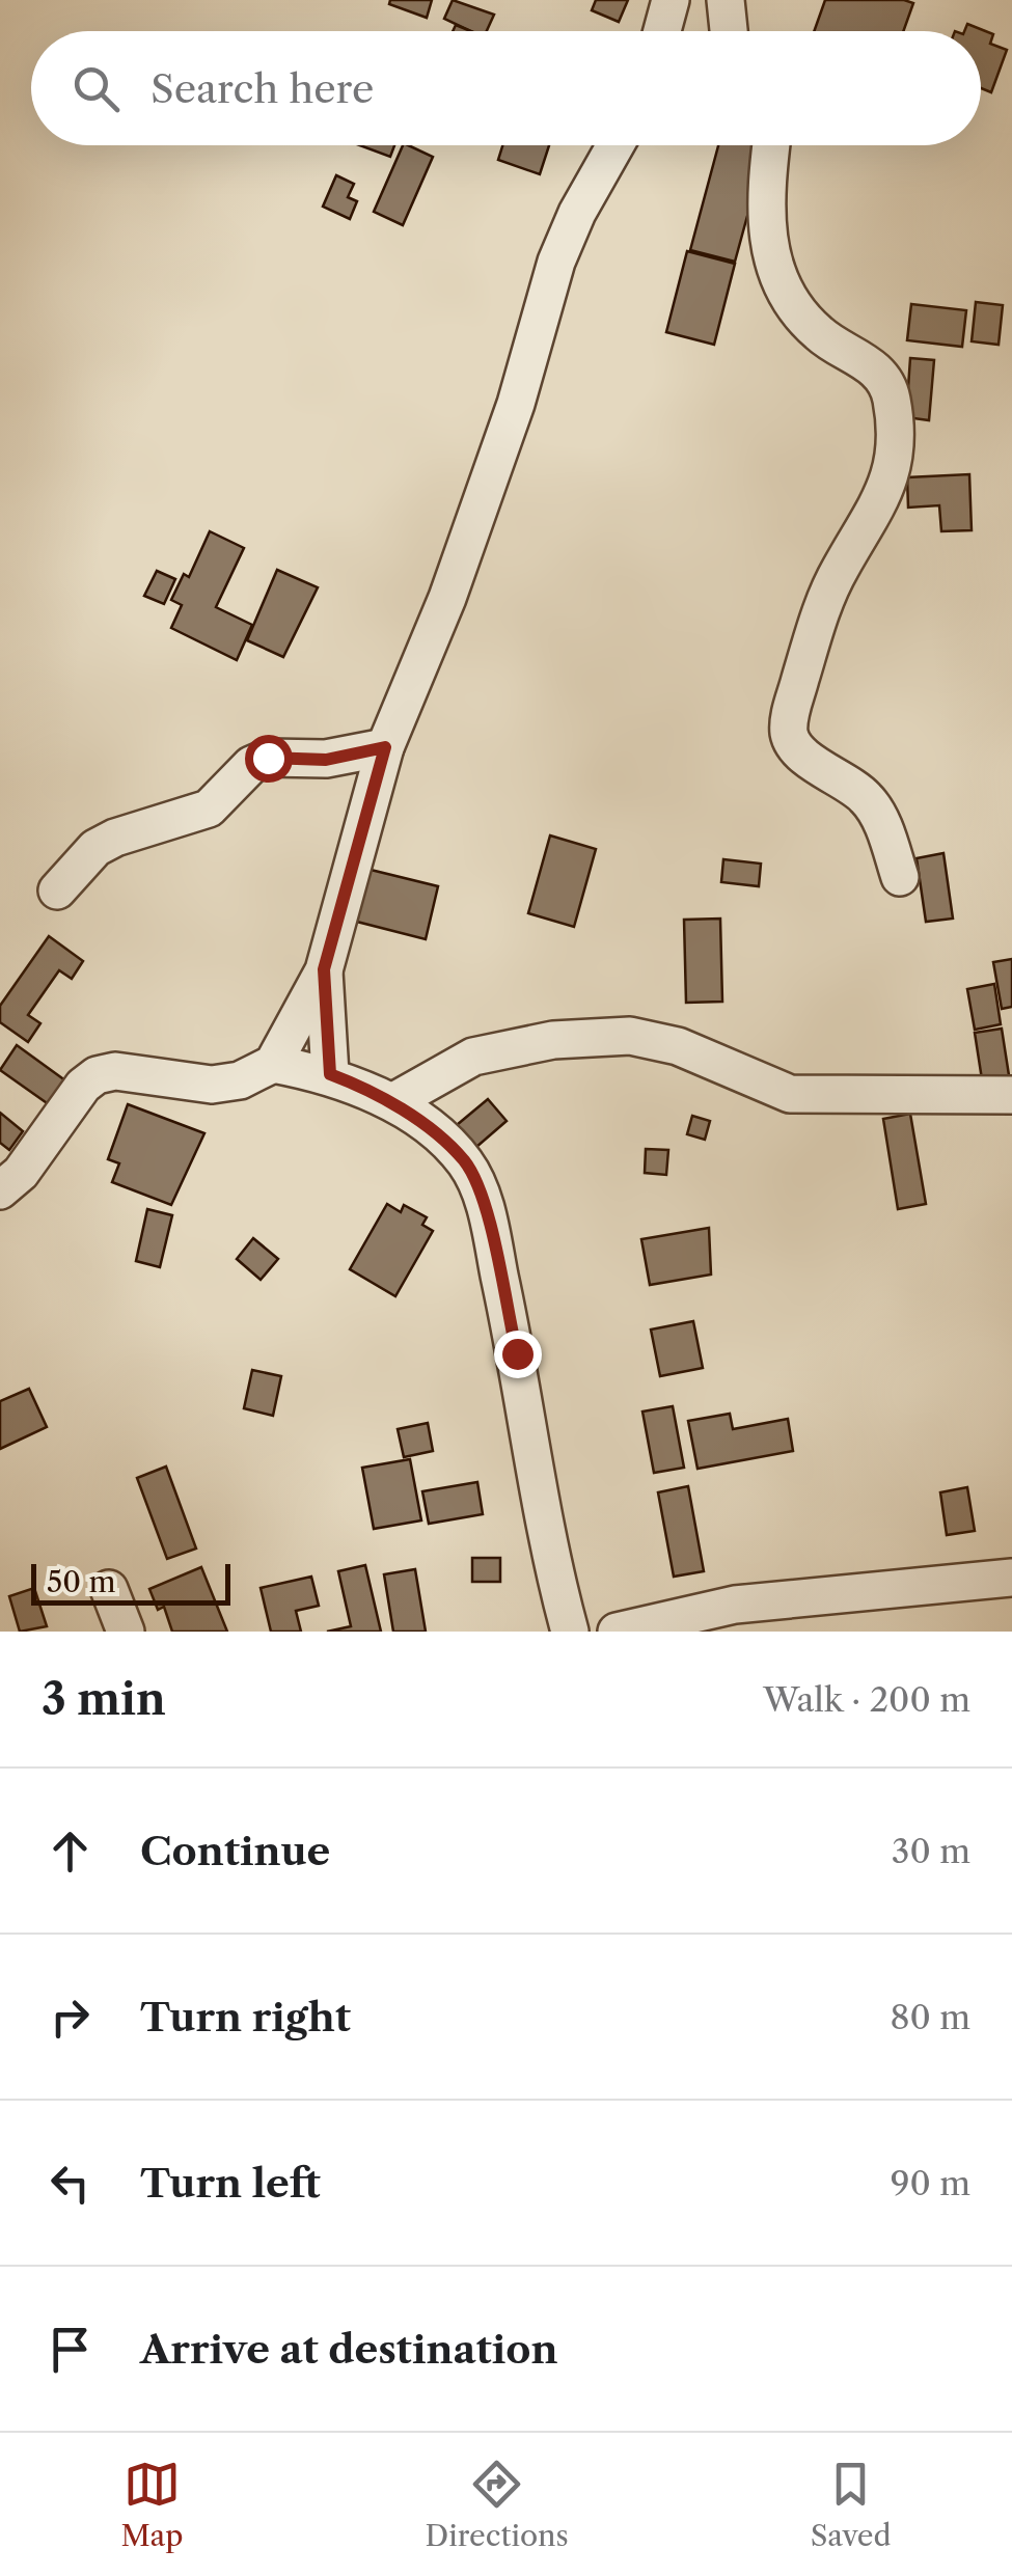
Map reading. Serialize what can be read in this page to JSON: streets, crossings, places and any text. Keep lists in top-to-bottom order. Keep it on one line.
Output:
{"scale_bar":"50 m","page":{"search":"Search here","scale":"50 m","heading":["3 min","Walk · 200 m"],"list":[["Continue","30 m"],["Turn right","80 m"],["Turn left","90 m"],"Arrive at destination"],"nav":["Map","Directions","Saved"]}}
